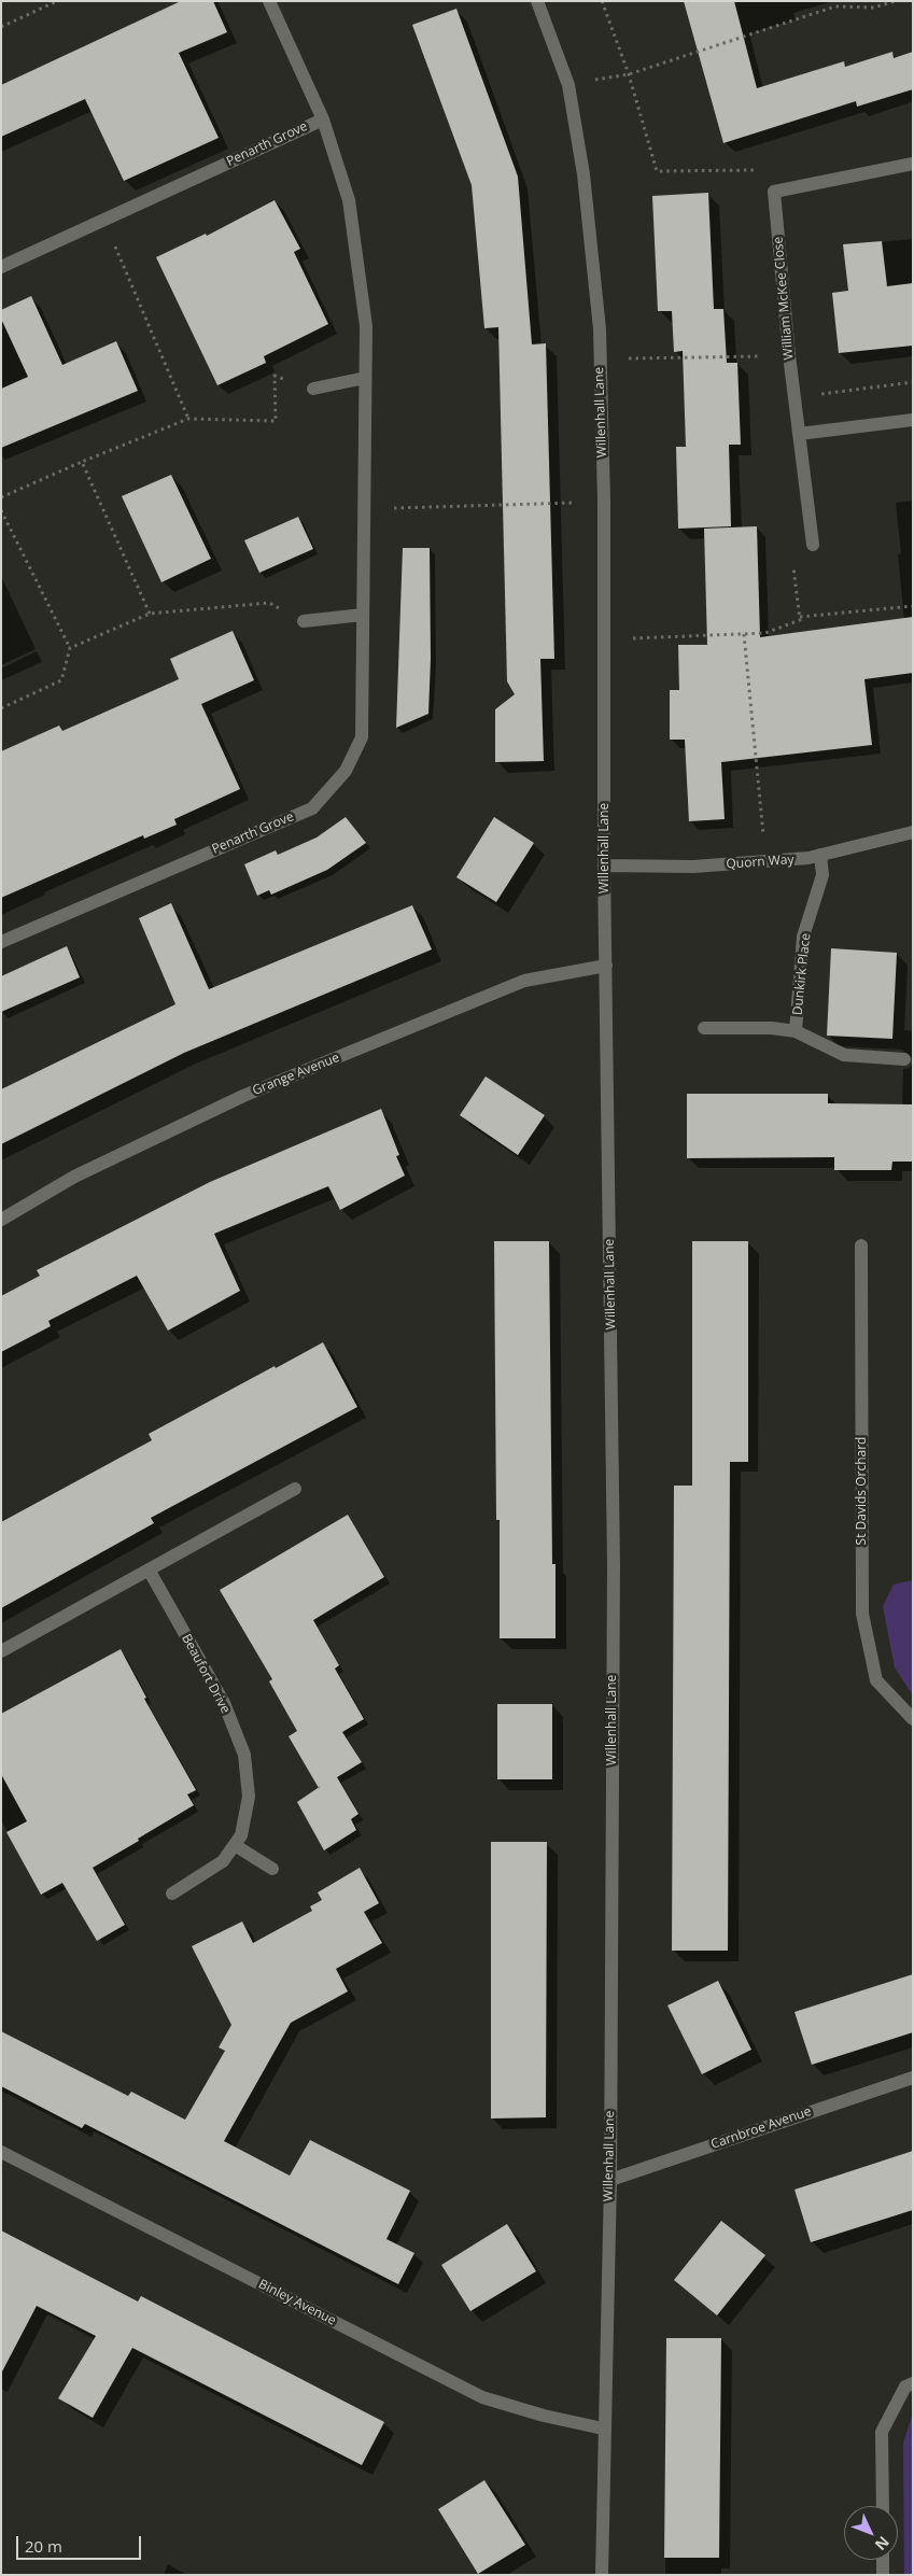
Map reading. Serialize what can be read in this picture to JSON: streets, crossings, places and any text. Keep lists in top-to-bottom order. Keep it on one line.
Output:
{"streets":{"street":["Penarth Grove","William McKee Close","Willenhall Lane","Quorn Way","Dunkirk Place","Grange Avenue","St Davids Orchard","Beaufort Drive","Carnbroe Avenue","Binley Avenue"]},"crossings":[["Willenhall Lane","Quorn Way"],["Willenhall Lane","Grange Avenue"],["Willenhall Lane","Carnbroe Avenue"],["Willenhall Lane","Binley Avenue"],["Quorn Way","Dunkirk Place"]],"scale_bar":"20 m","north":"bottom right"}
